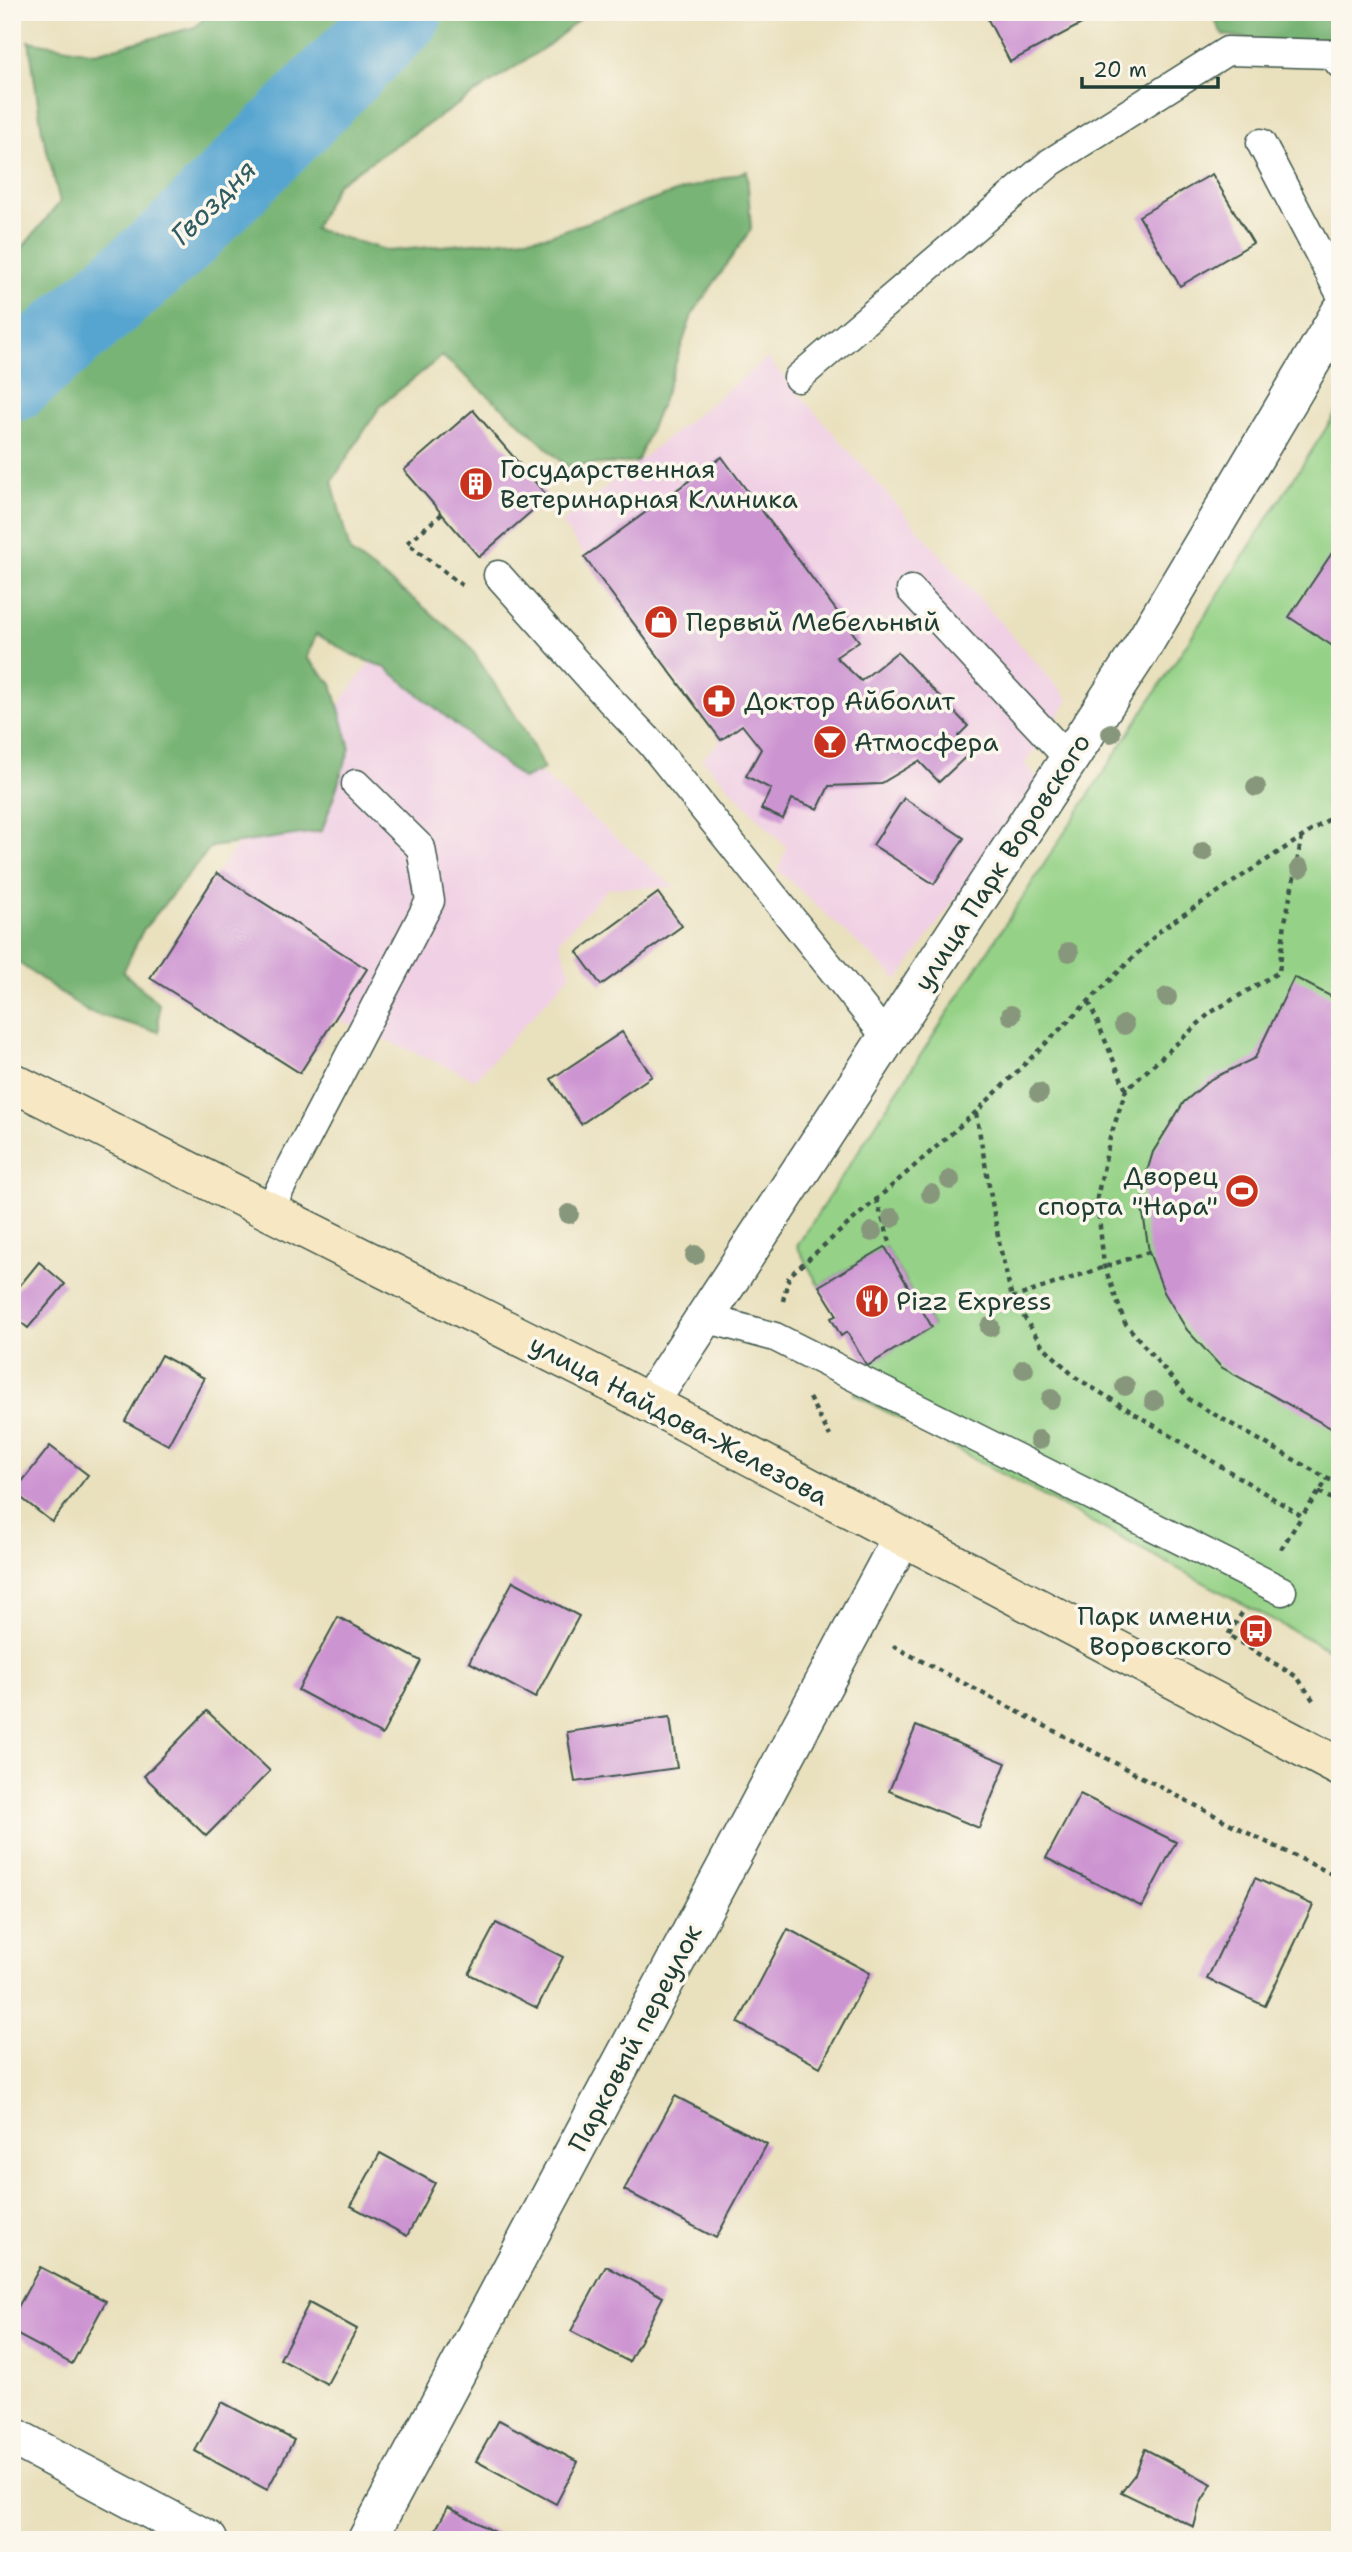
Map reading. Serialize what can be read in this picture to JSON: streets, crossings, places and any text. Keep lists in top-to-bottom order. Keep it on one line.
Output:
{"streets":{"main road":["улица Найдова-Железова"],"street":["улица Парк Воровского","Парковый переулок"]},"crossings":[["улица Парк Воровского","улица Найдова-Железова"],["улица Найдова-Железова","Парковый переулок"]],"water":["Гвоздня"],"places":{"building":["Государственная Ветеринарная Клиника"],"shop":["Первый Мебельный"],"pharmacy":["Доктор Айболит"],"bar":["Атмосфера"],"sports":["Дворец спорта \"Нара\""],"restaurant":["Pizz Express"],"bus stop":["Парк имени Воровского"]},"scale_bar":"20 m"}
